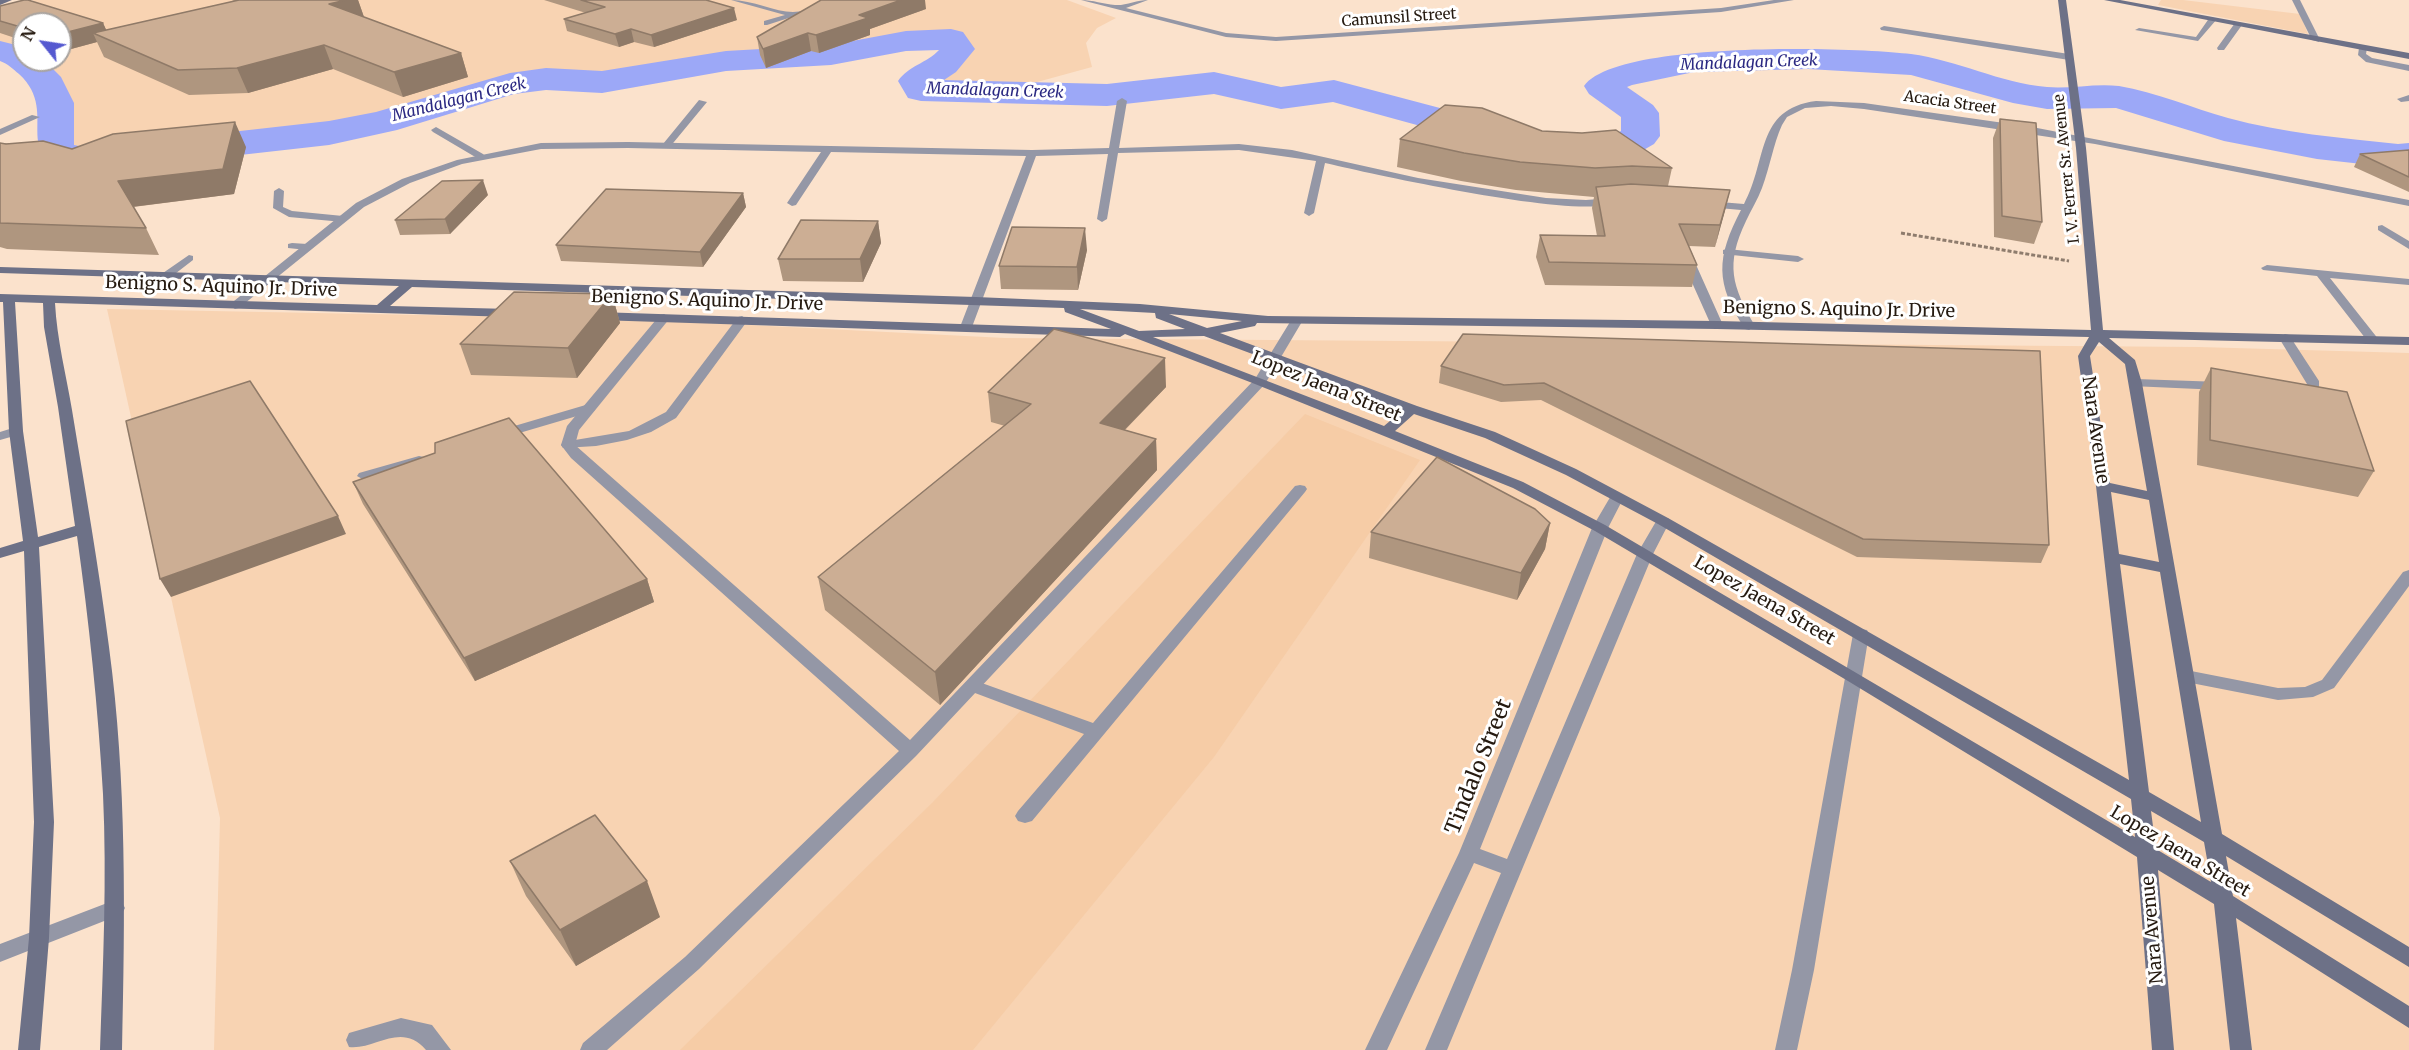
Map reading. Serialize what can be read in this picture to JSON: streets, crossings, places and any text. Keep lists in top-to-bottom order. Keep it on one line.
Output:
{"streets":{"main road":["I. V. Ferrer Sr. Avenue","Benigno S. Aquino Jr. Drive","Lopez Jaena Street","Nara Avenue"],"street":["Camunsil Street","Acacia Street","Tindalo Street"]},"crossings":[["Acacia Street","I. V. Ferrer Sr. Avenue"],["Acacia Street","Benigno S. Aquino Jr. Drive"],["I. V. Ferrer Sr. Avenue","Benigno S. Aquino Jr. Drive"],["I. V. Ferrer Sr. Avenue","Nara Avenue"],["Benigno S. Aquino Jr. Drive","Lopez Jaena Street"],["Benigno S. Aquino Jr. Drive","Nara Avenue"],["Lopez Jaena Street","Nara Avenue"],["Lopez Jaena Street","Tindalo Street"]],"water":["Mandalagan Creek"],"north":"top left"}
